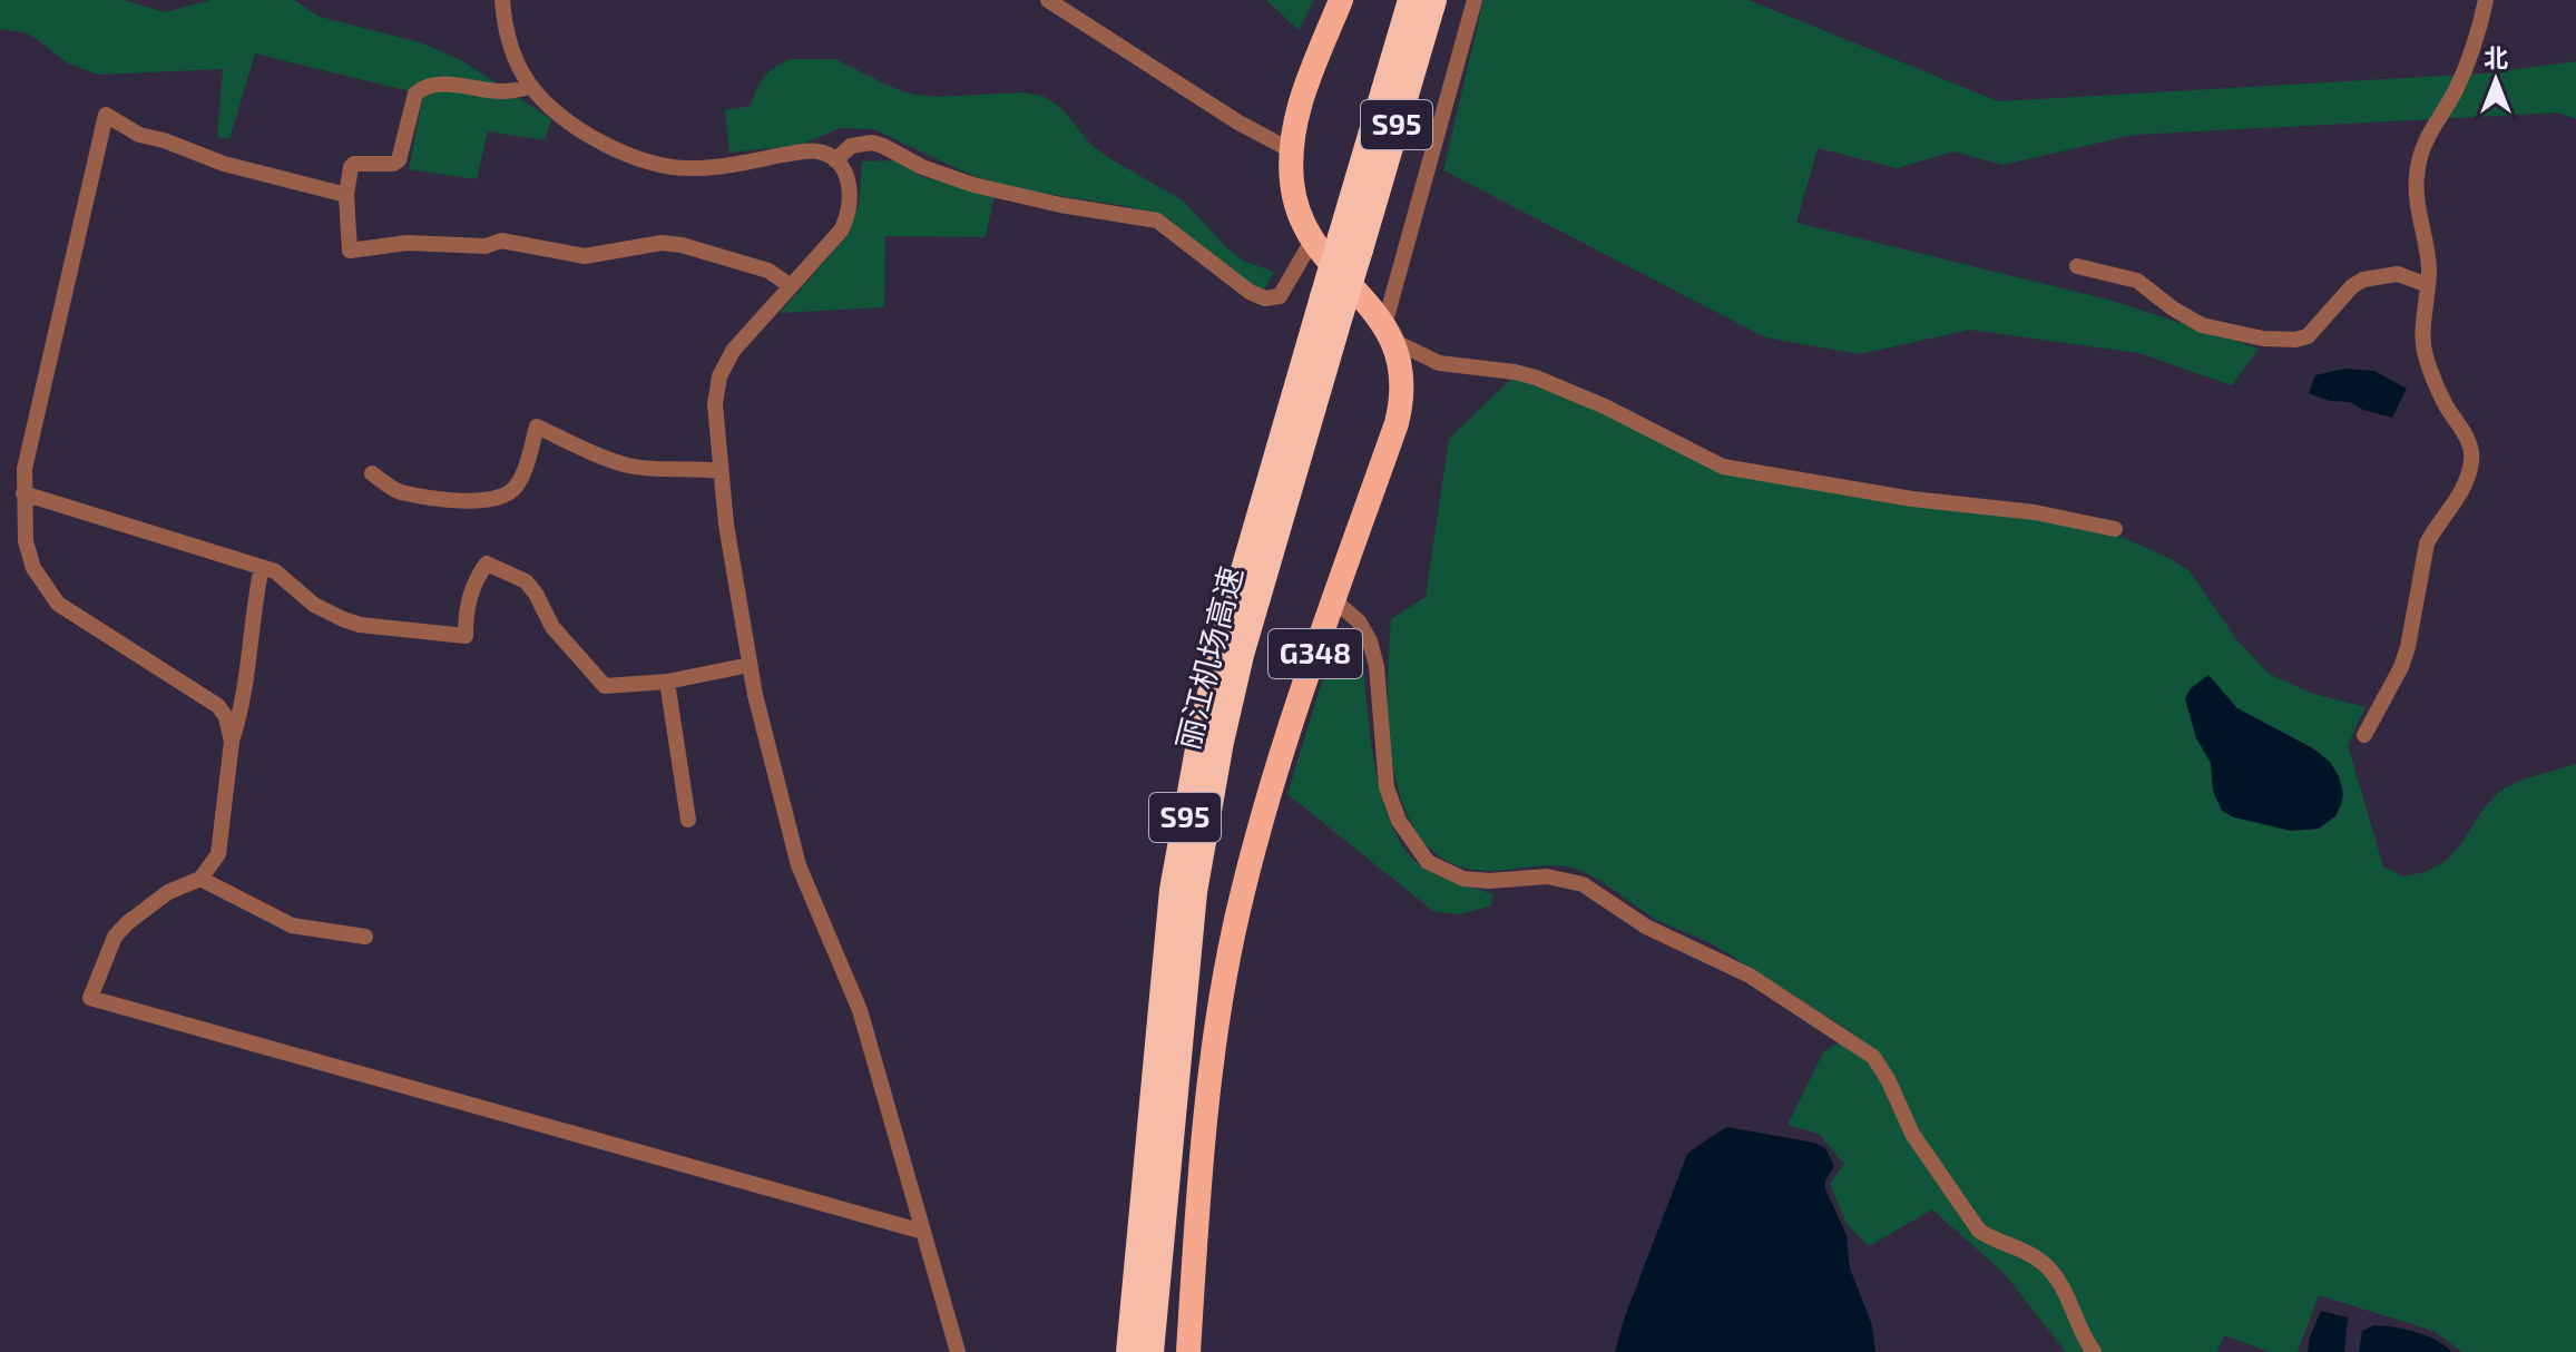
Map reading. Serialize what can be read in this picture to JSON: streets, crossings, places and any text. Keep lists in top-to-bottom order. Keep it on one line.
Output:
{"streets":{"highway":["S95","G348","丽江机场高速"]},"north":"top"}
